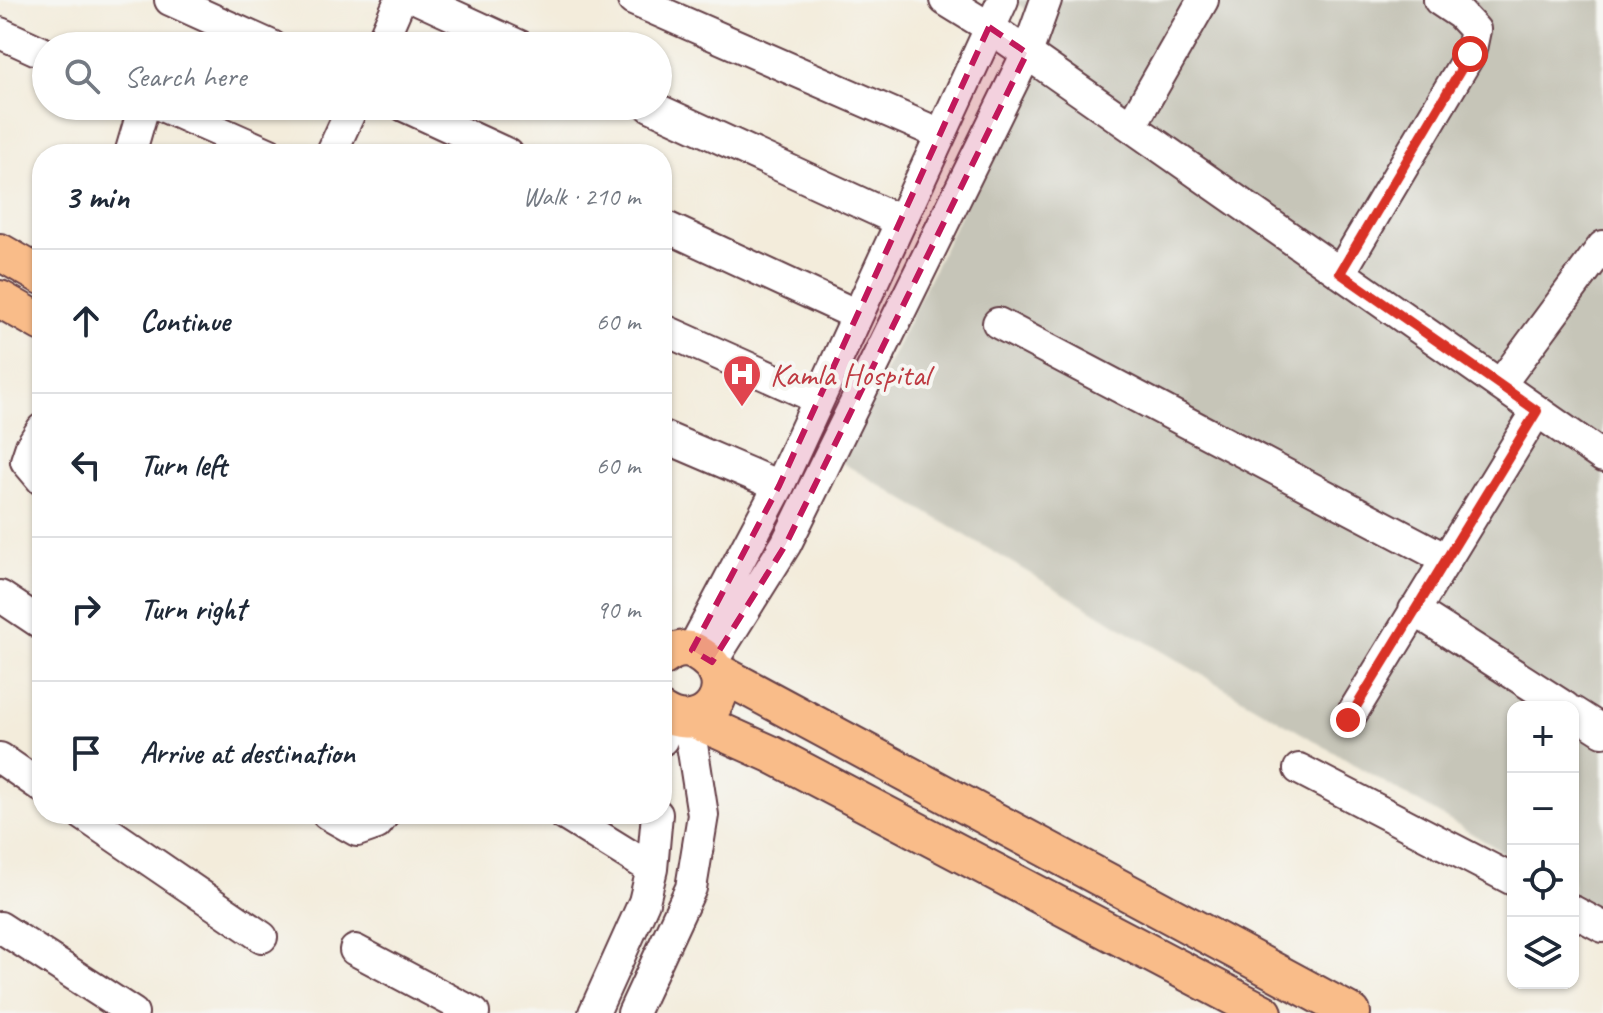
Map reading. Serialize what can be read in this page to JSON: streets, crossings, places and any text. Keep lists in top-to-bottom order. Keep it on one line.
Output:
{"places":{"hospital":["Kamla Hospital"]},"page":{"search":"Search here","heading":["3 min","Walk · 210 m"],"list":[["Continue","60 m"],["Turn left","60 m"],["Turn right","90 m"],"Arrive at destination"],"map_buttons":["+","−"]}}
